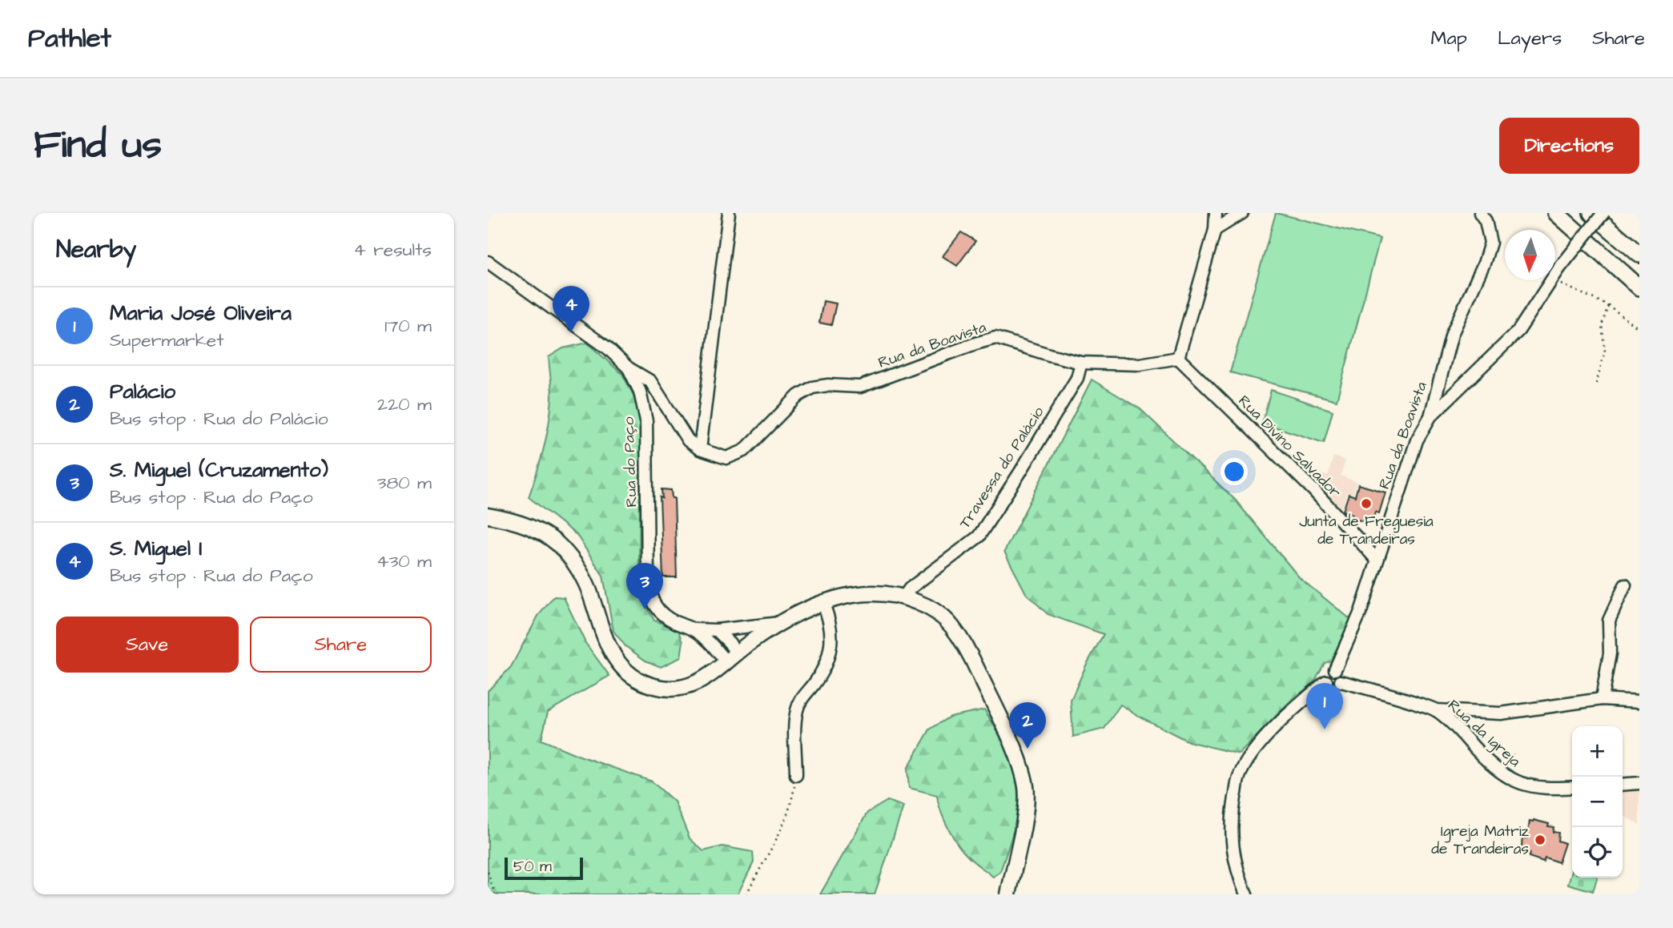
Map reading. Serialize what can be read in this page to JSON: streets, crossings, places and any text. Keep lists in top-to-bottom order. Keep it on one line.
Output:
{"streets":{"street":["Rua da Boavista","Rua Divino Salvador","Rua do Paço","Travessa do Palácio","Rua da Igreja"]},"crossings":[["Rua da Boavista","Rua Divino Salvador"],["Rua da Boavista","Rua do Paço"],["Rua da Boavista","Travessa do Palácio"],["Rua da Boavista","Rua da Igreja"]],"places":["Junta de Freguesia de Trandeiras","Igreja Matriz de Trandeiras"],"scale_bar":"50 m","north":"bottom","page":{"header":"Pathlet","nav":["Map","Layers","Share"],"buttons":["Directions",["Save","Share"]],"title":"Find us","heading":["Nearby","4 results"],"list":[{"mark":"1","name":"Maria José Oliveira","note":"Supermarket","value":"170 m"},{"mark":"2","name":"Palácio","note":"Bus stop · Rua do Palácio","value":"220 m"},{"mark":"3","name":"S. Miguel (Cruzamento)","note":"Bus stop · Rua do Paço","value":"380 m"},{"mark":"4","name":"S. Miguel I","note":"Bus stop · Rua do Paço","value":"430 m"}],"pins":["4","3","1","2"],"map_buttons":["+","−"],"scale":"50 m"}}
